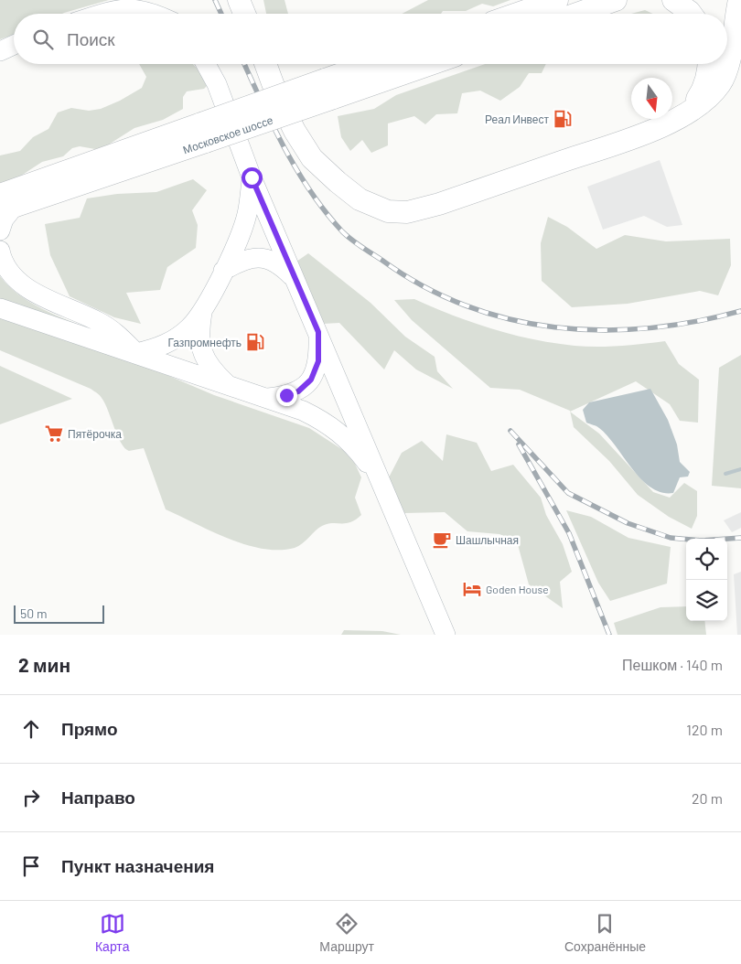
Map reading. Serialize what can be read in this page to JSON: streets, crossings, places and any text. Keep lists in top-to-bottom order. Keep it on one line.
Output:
{"streets":{"main road":["Московское шоссе"]},"places":{"fuel station":["Реал Инвест","Газпромнефть"],"supermarket":["Пятёрочка"],"cafe":["Шашлычная"],"hotel":["Goden House"]},"scale_bar":"50 m","north":"bottom","page":{"search":"Поиск","scale":"50 m","heading":["2 мин","Пешком · 140 m"],"list":[["Прямо","120 m"],["Направо","20 m"],"Пункт назначения"],"nav":["Карта","Маршрут","Сохранённые"]}}
